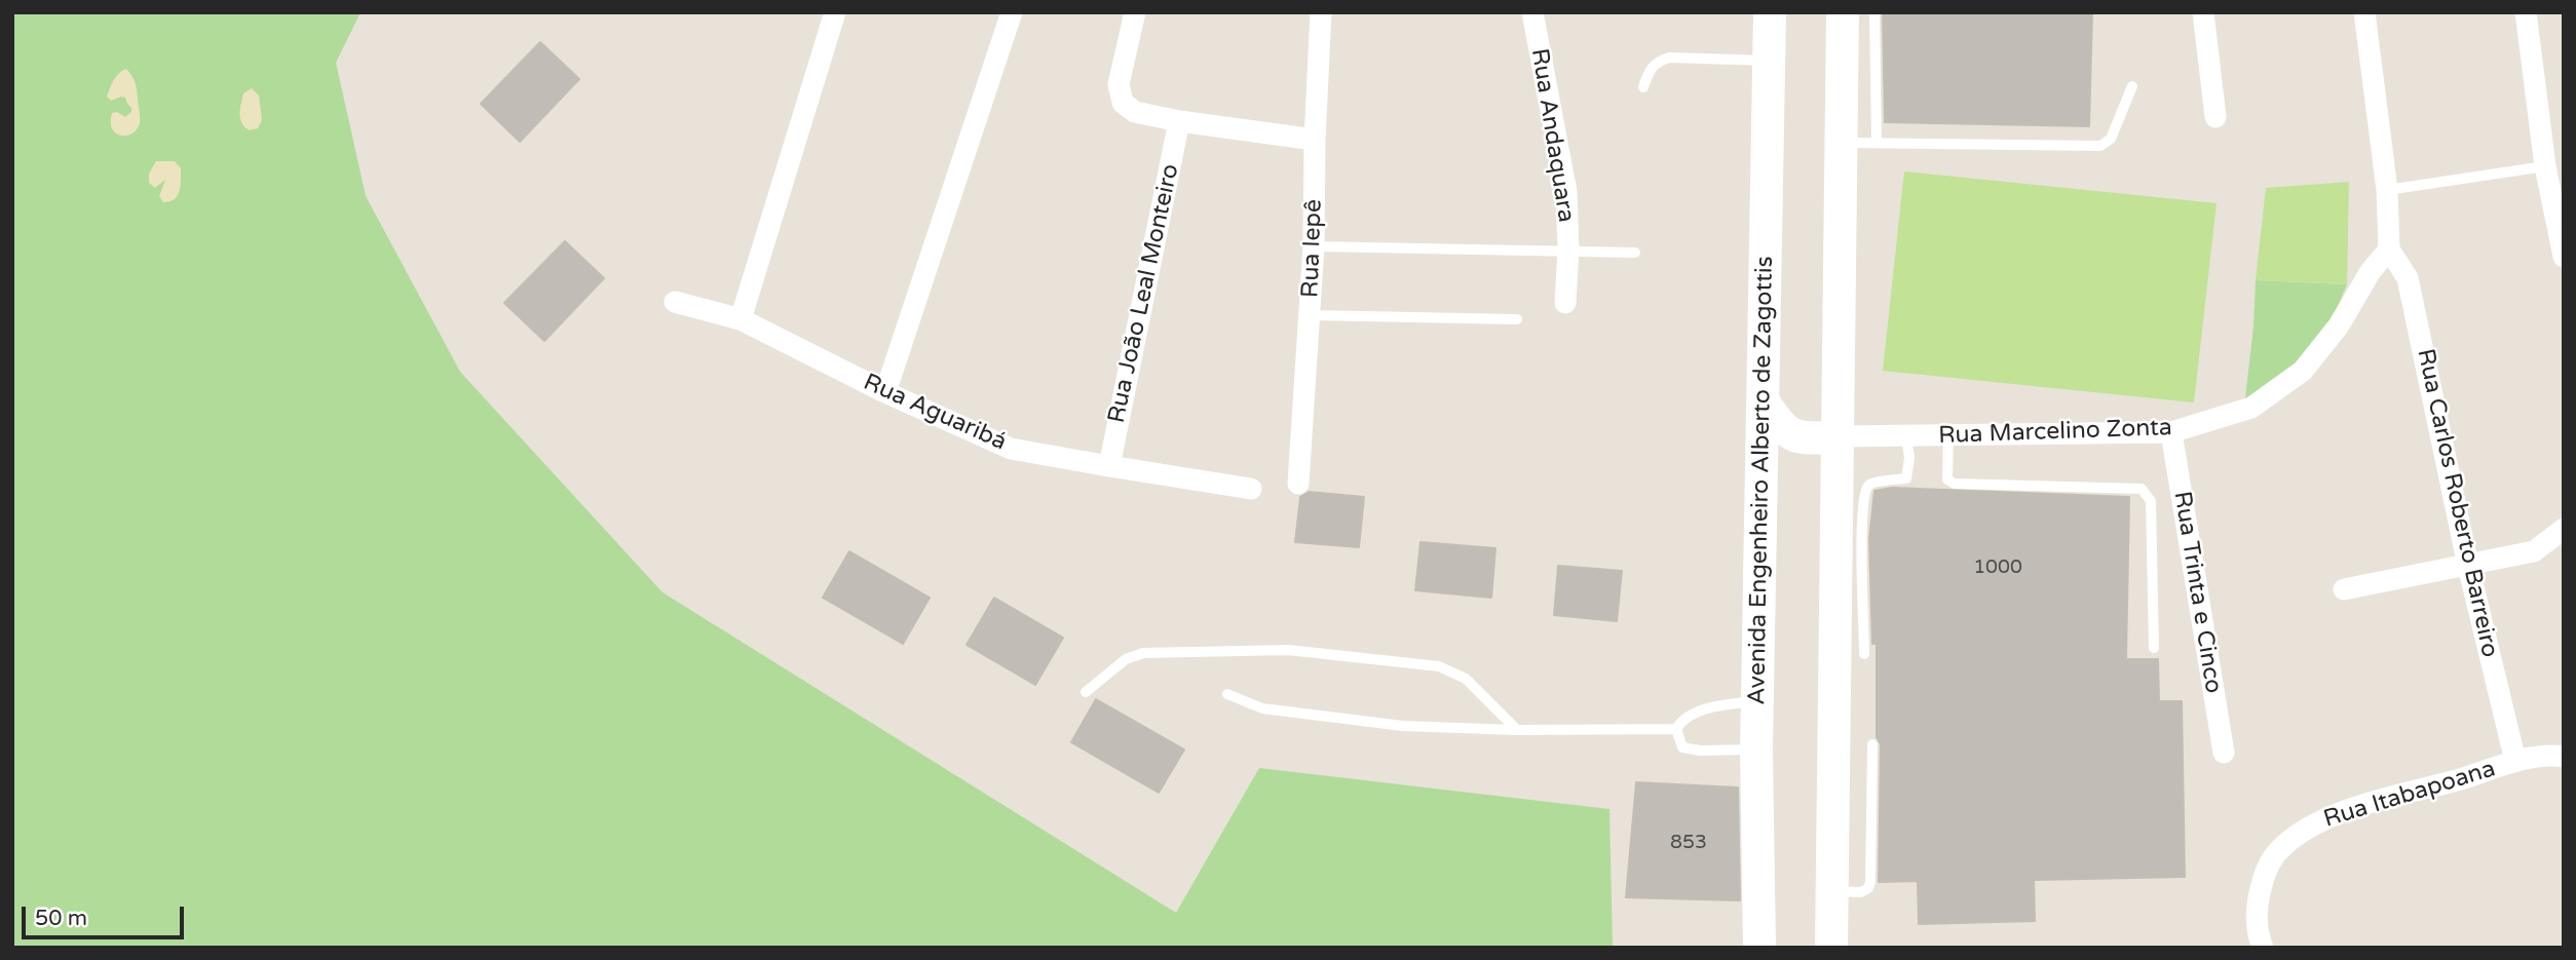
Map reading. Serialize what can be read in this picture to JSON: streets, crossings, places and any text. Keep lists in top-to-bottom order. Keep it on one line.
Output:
{"streets":{"main road":["Avenida Engenheiro Alberto de Zagottis"],"street":["Rua Andaquara","Rua Iepê","Rua João Leal Monteiro","Rua Aguaribá","Rua Marcelino Zonta","Rua Carlos Roberto Barreiro","Rua Trinta e Cinco","Rua Itabapoana"]},"crossings":[["Rua João Leal Monteiro","Rua Aguaribá"],["Rua Marcelino Zonta","Rua Carlos Roberto Barreiro"],["Rua Marcelino Zonta","Rua Trinta e Cinco"],["Rua Carlos Roberto Barreiro","Rua Itabapoana"]],"house_numbers":["1000","853"],"scale_bar":"50 m"}
